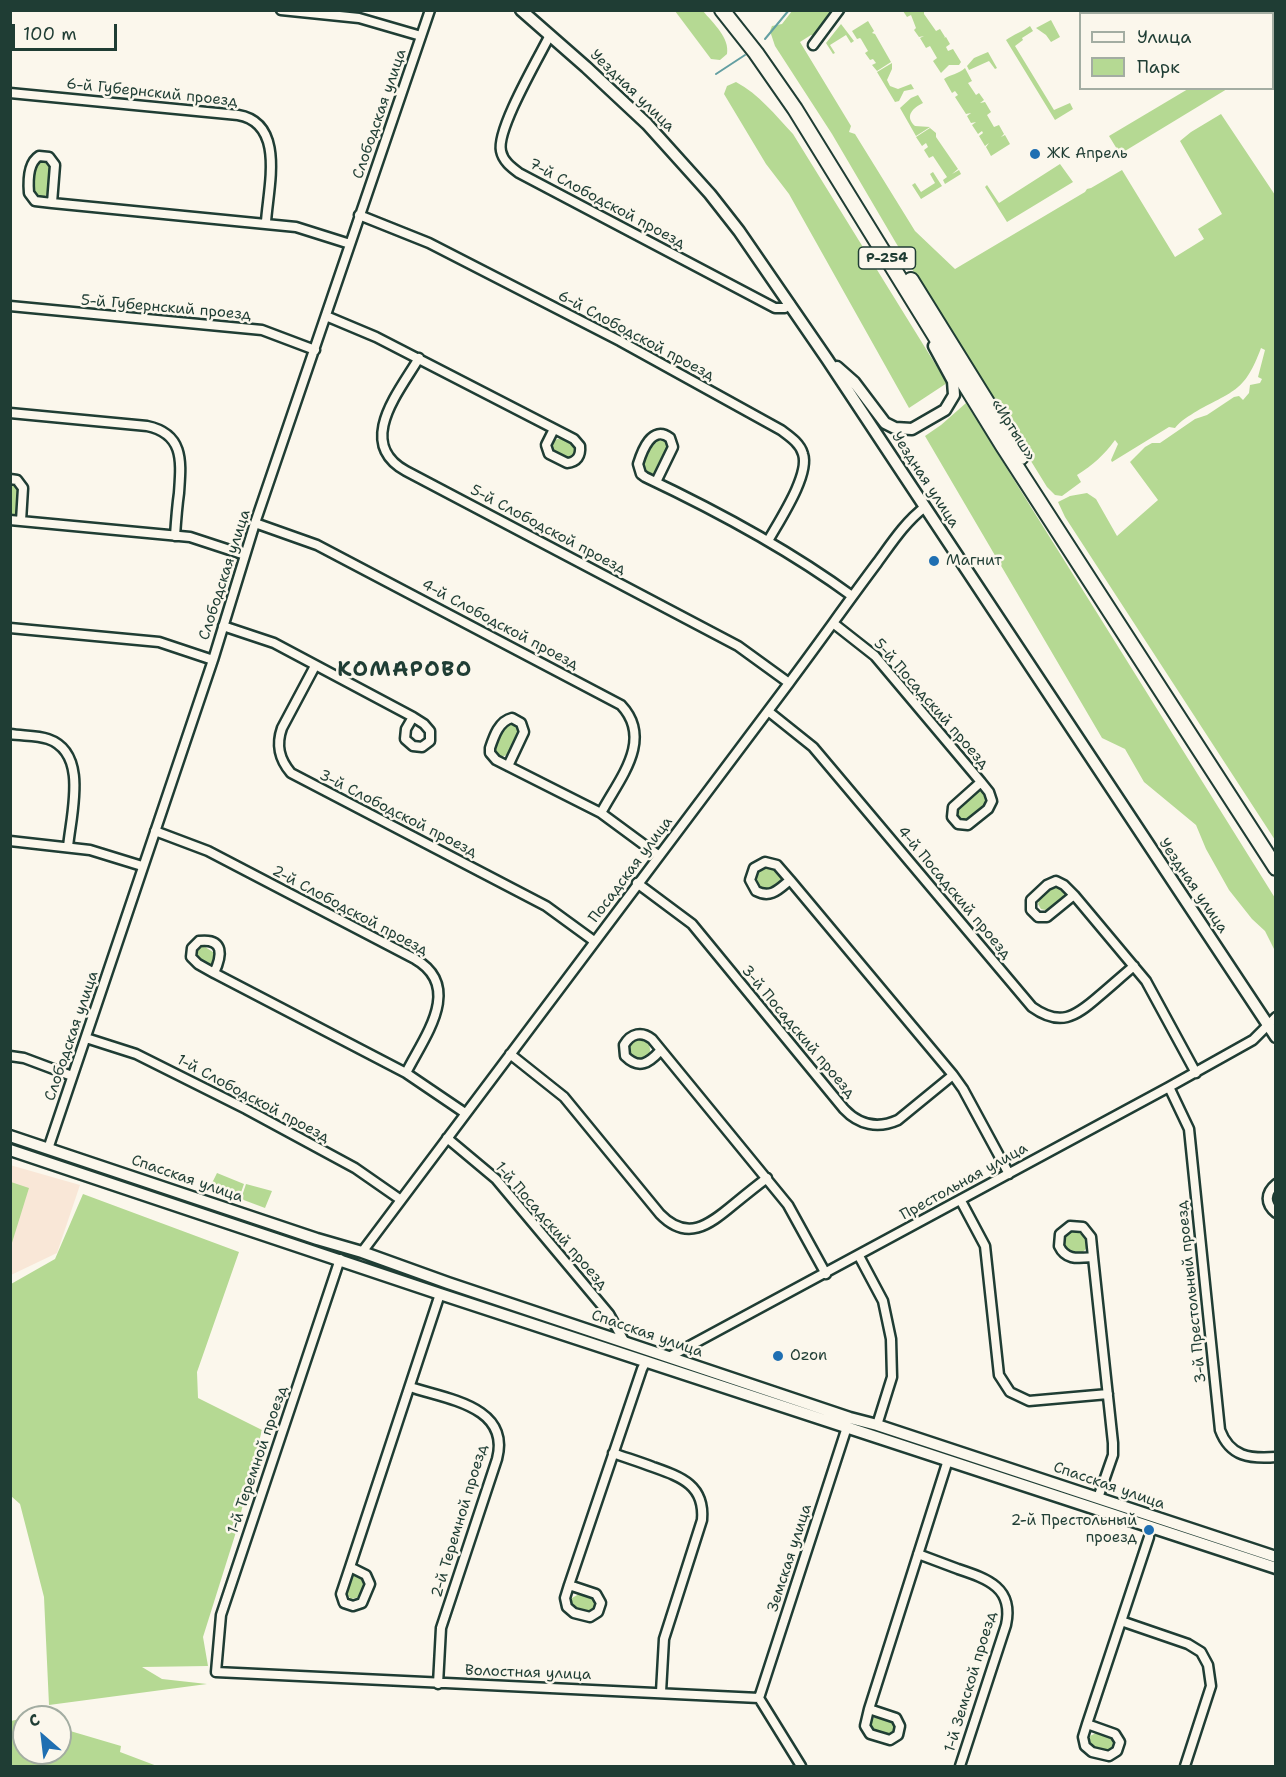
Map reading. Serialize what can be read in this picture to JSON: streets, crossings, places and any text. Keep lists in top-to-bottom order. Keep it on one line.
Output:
{"streets":{"highway":["Р-254","«Иртыш»"],"street":["Уездная улица","6-й Губернский проезд","Слободская улица","7-й Слободской проезд","5-й Губернский проезд","6-й Слободской проезд","5-й Слободской проезд","4-й Слободской проезд","5-й Посадский проезд","3-й Слободской проезд","Посадская улица","4-й Посадский проезд","2-й Слободской проезд","3-й Посадский проезд","1-й Слободской проезд","Спасская улица","Престольная улица","1-й Посадский проезд","3-й Престольный проезд","1-й Теремной проезд","2-й Теремной проезд","Земская улица","Волостная улица","1-й Земской проезд"]},"crossings":[["Уездная улица","7-й Слободской проезд"],["Уездная улица","Посадская улица"],["Уездная улица","Престольная улица"],["Слободская улица","5-й Губернский проезд"],["Слободская улица","6-й Слободской проезд"],["Слободская улица","4-й Слободской проезд"],["Слободская улица","2-й Слободской проезд"],["Слободская улица","1-й Слободской проезд"],["Слободская улица","Спасская улица"],["5-й Слободской проезд","Посадская улица"],["5-й Посадский проезд","Посадская улица"],["3-й Слободской проезд","Посадская улица"],["Посадская улица","4-й Посадский проезд"],["Посадская улица","3-й Посадский проезд"],["Посадская улица","1-й Слободской проезд"],["Посадская улица","Спасская улица"],["Посадская улица","1-й Посадский проезд"],["Спасская улица","Престольная улица"],["Спасская улица","1-й Посадский проезд"],["Спасская улица","1-й Теремной проезд"],["Спасская улица","Земская улица"],["Престольная улица","3-й Престольный проезд"],["1-й Теремной проезд","Волостная улица"],["2-й Теремной проезд","Волостная улица"],["Земская улица","Волостная улица"]],"districts":["КОМАРОВО"],"places":["ЖК Апрель","Магнит","Ozon","2-й Престольный проезд"],"legend":["Улица","Парк"],"scale_bar":"100 m","north":"top left"}
